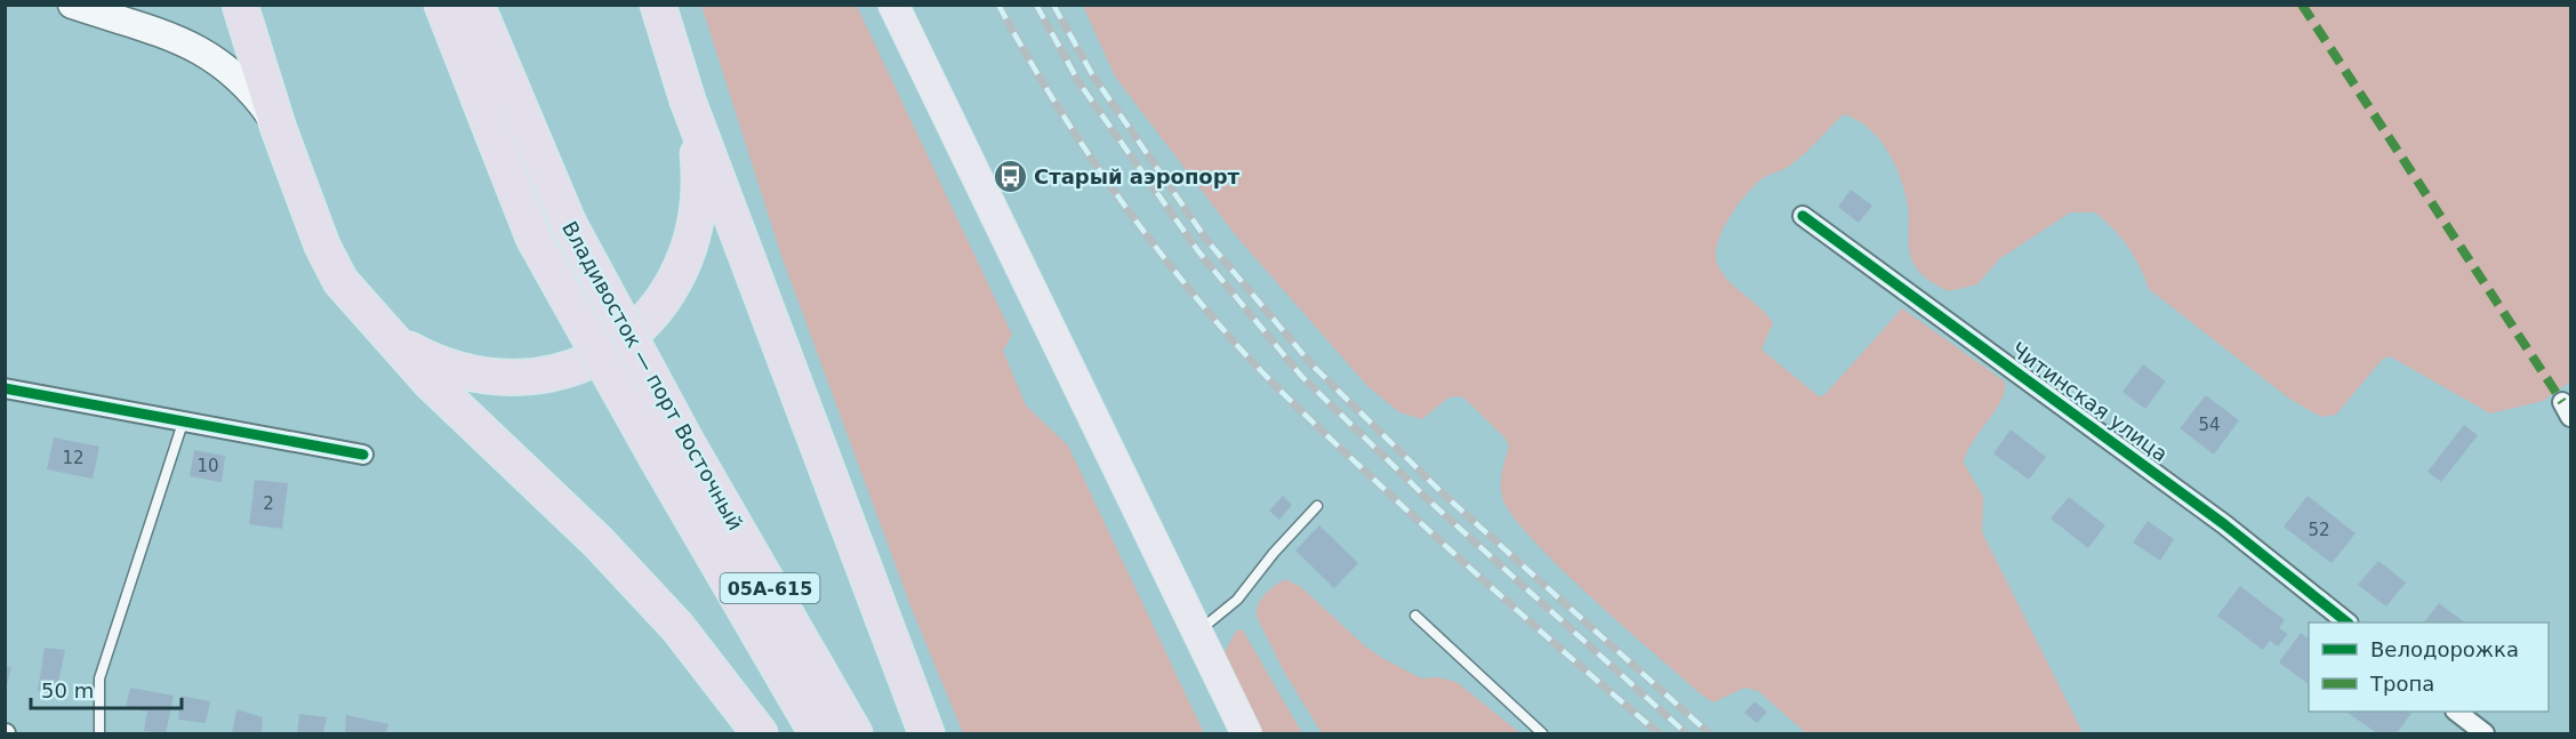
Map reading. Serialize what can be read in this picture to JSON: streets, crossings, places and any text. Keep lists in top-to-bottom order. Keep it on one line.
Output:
{"streets":{"highway":["Владивосток — порт Восточный","05А-615"],"street":["Читинская улица"]},"places":{"bus stop":["Старый аэропорт"]},"house_numbers":["54","12","10","2","52"],"legend":["Велодорожка","Тропа"],"scale_bar":"50 m"}
